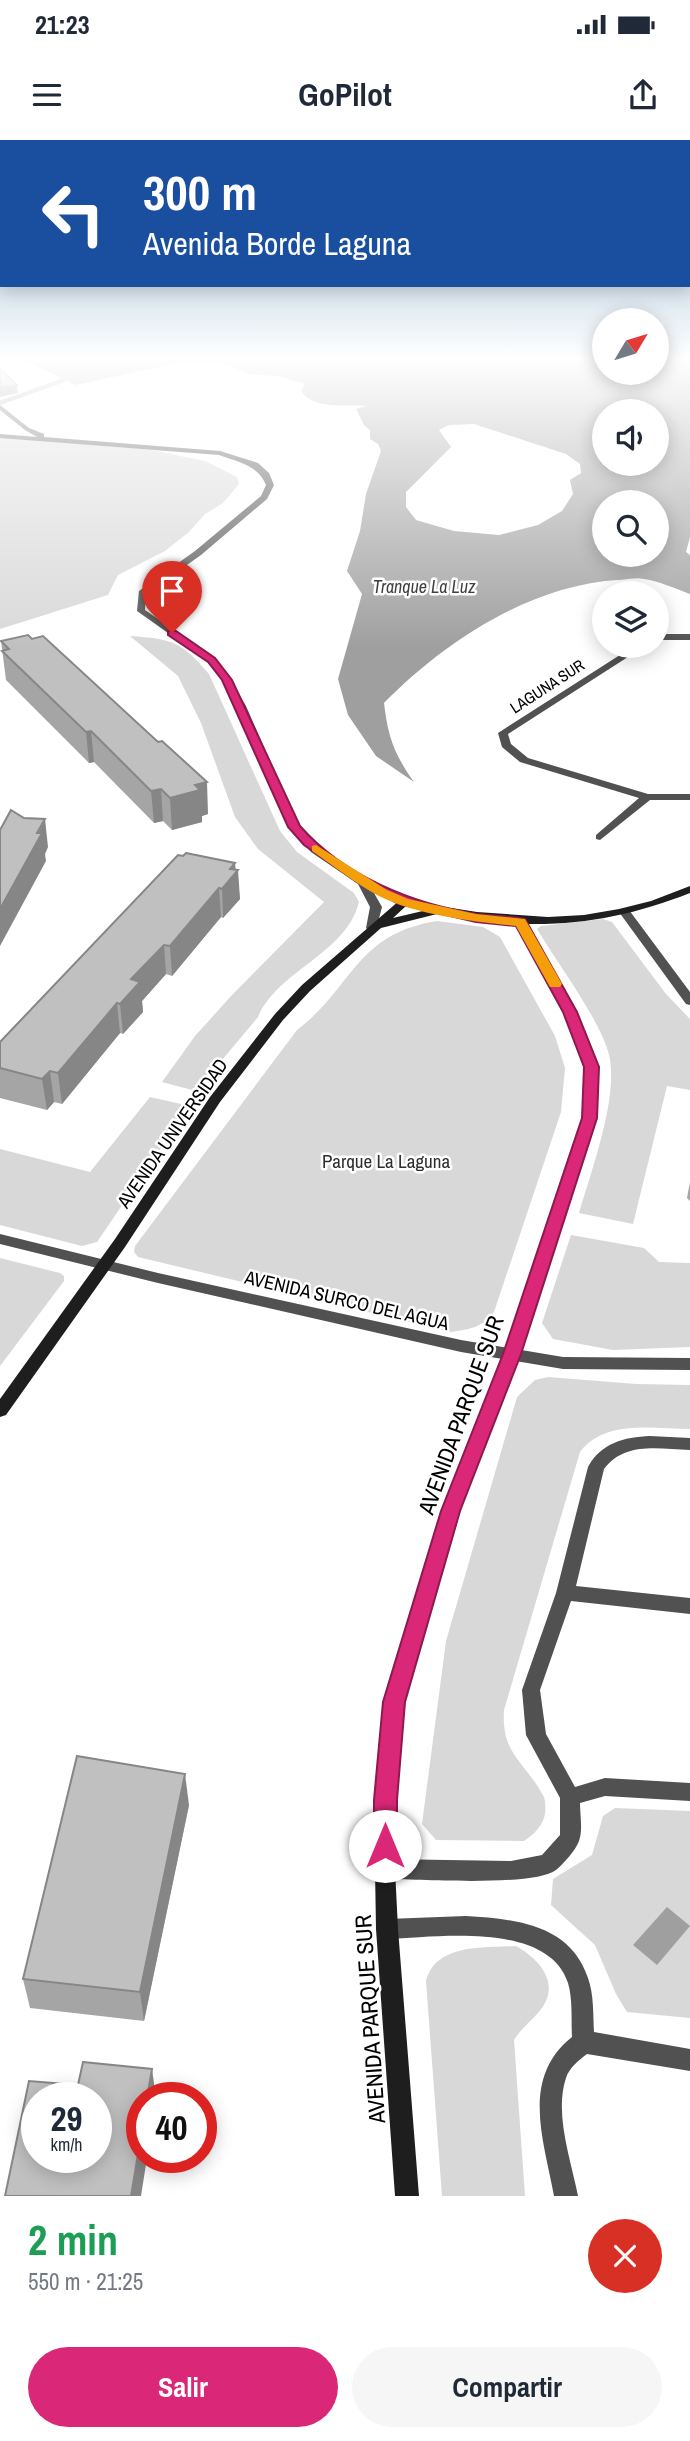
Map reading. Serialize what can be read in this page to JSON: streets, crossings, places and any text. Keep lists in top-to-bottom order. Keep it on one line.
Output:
{"streets":{"street":["LAGUNA SUR","AVENIDA UNIVERSIDAD","AVENIDA SURCO DEL AGUA","AVENIDA PARQUE SUR"]},"crossings":[["AVENIDA UNIVERSIDAD","AVENIDA SURCO DEL AGUA"],["AVENIDA SURCO DEL AGUA","AVENIDA PARQUE SUR"]],"water":["Tranque La Luz"],"parks":["Parque La Laguna"],"north":"top right","page":{"status":"21:23","header":"GoPilot","turn":["300 m","Avenida Borde Laguna"],"speed":"29 km/h","limit":"40","heading":["2 min","550 m · 21:25"],"buttons":["Salir","Compartir"]}}
